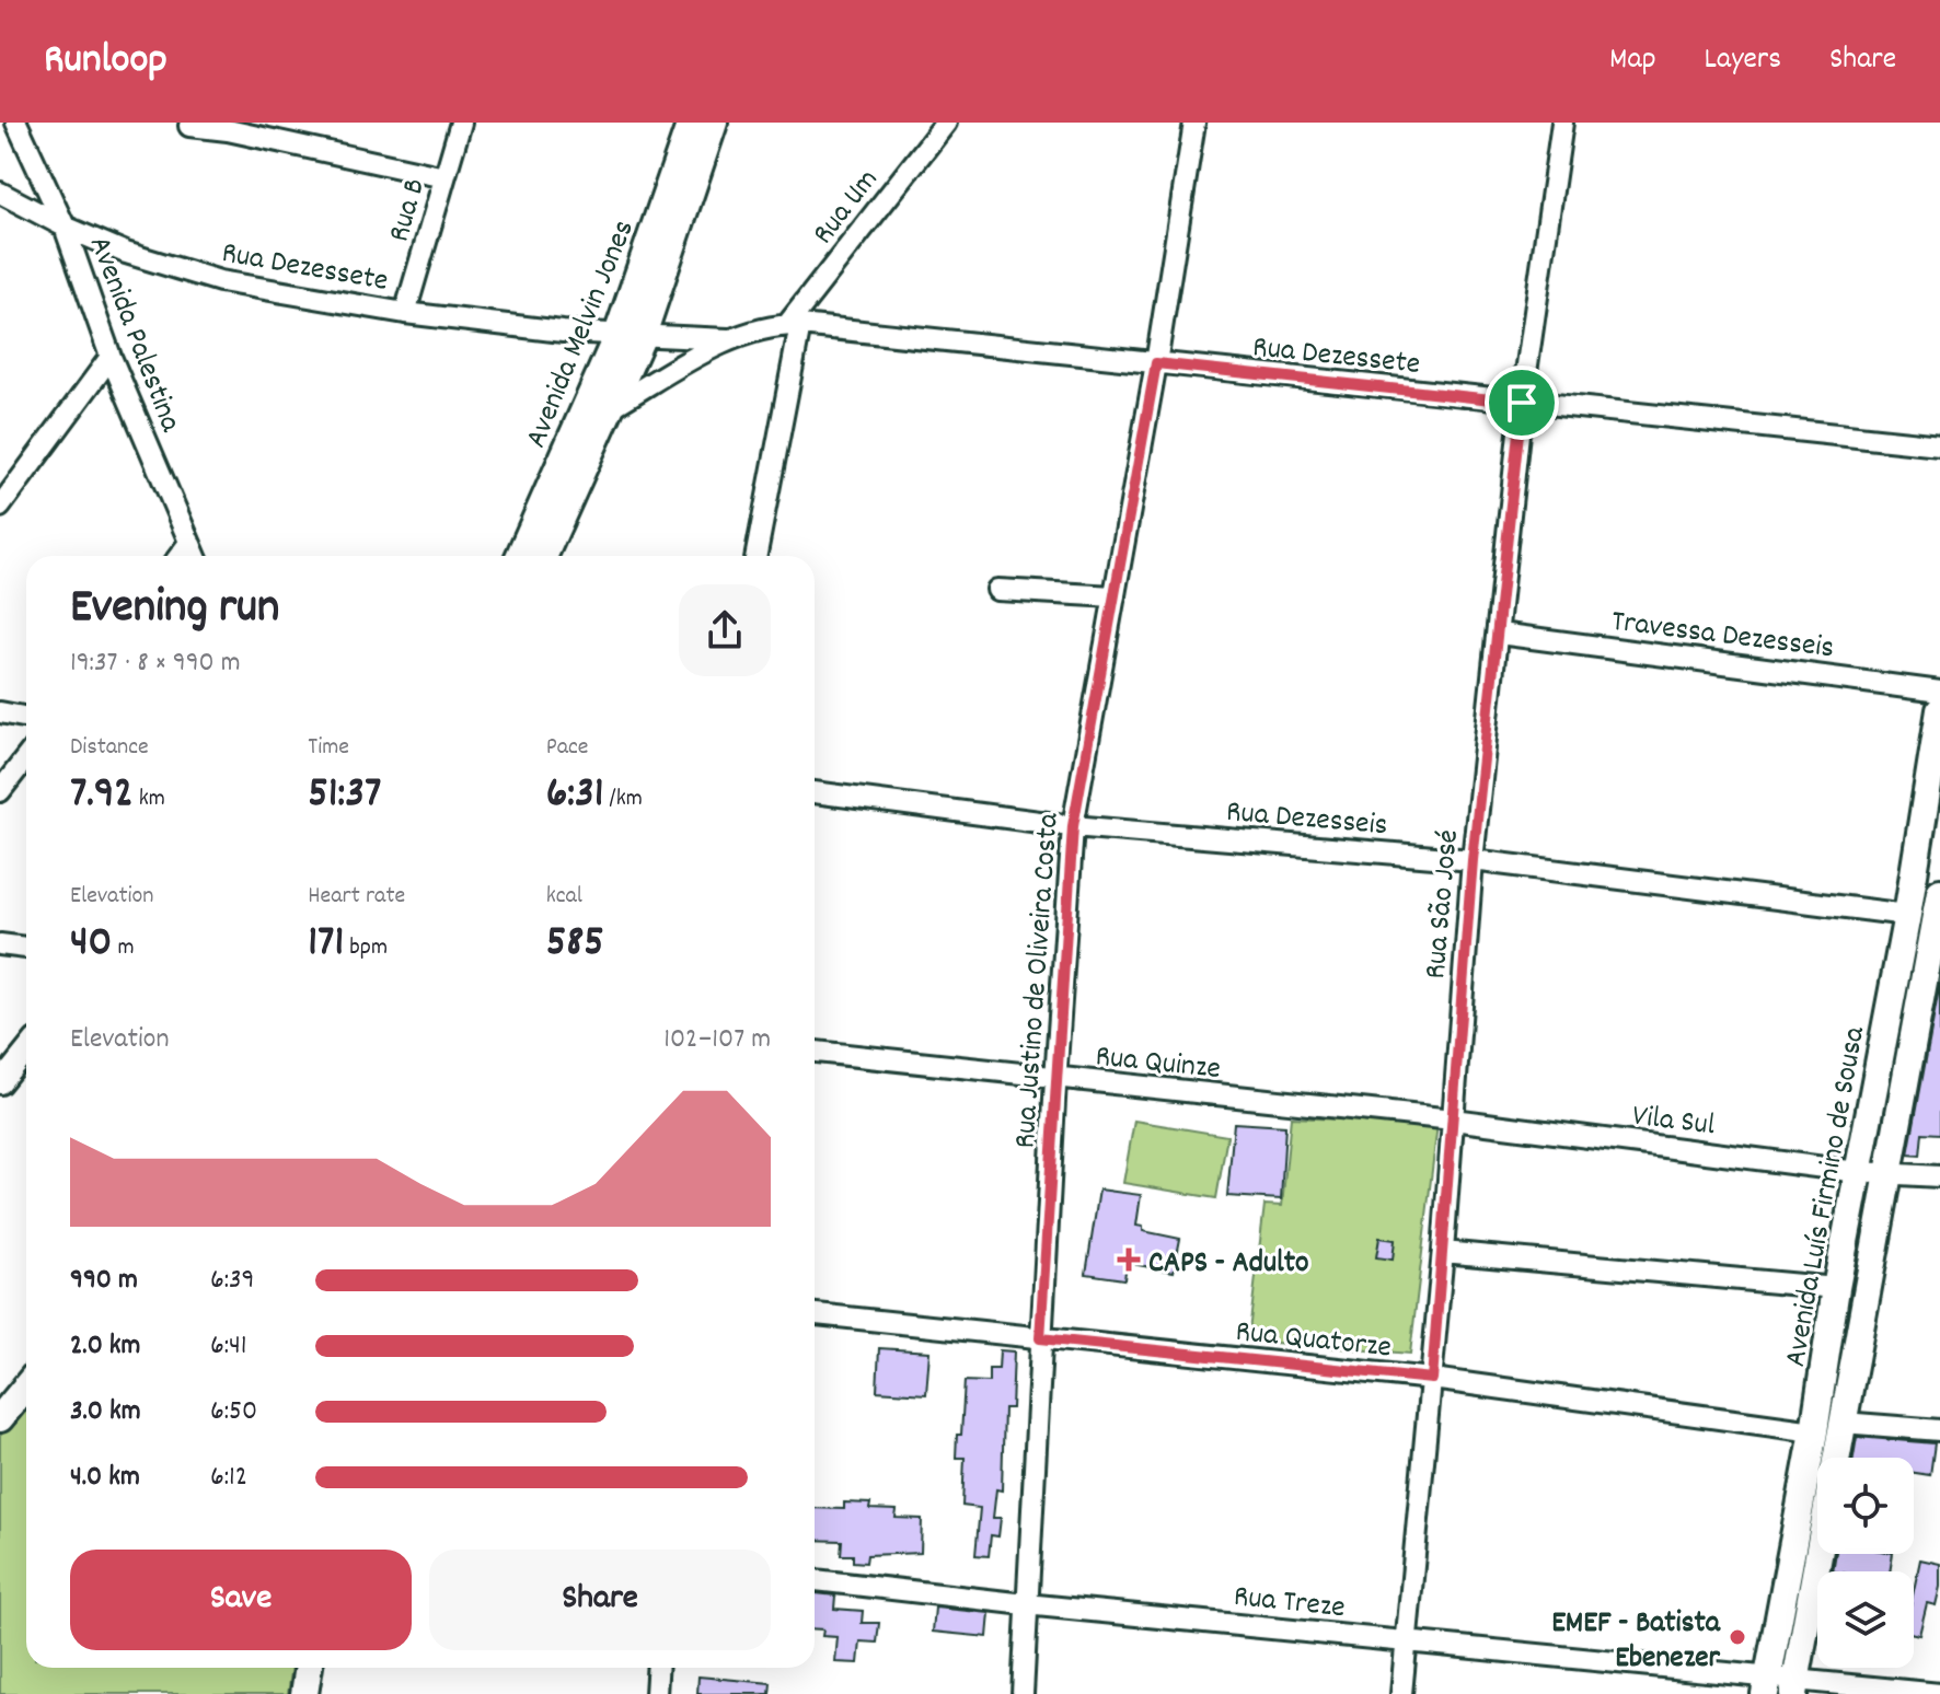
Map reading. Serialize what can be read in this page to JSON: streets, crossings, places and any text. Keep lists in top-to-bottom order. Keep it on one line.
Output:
{"streets":{"main road":["Avenida Melvin Jones","Avenida Luís Firmino de Sousa"],"street":["Rua Um","Rua B","Rua Dezessete","Avenida Palestina","Travessa Dezesseis","Rua Dezesseis","Rua São José","Rua Justino de Oliveira Costa","Rua Quinze","Vila Sul","Rua Quatorze","Rua Treze"]},"crossings":[["Rua Um","Rua Dezessete"],["Rua B","Rua Dezessete"],["Rua Dezessete","Avenida Palestina"],["Rua Dezessete","Avenida Melvin Jones"],["Rua Dezessete","Rua São José"],["Rua Dezessete","Rua Justino de Oliveira Costa"],["Travessa Dezesseis","Rua São José"],["Rua Dezesseis","Rua São José"],["Rua Dezesseis","Rua Justino de Oliveira Costa"],["Rua Dezesseis","Avenida Luís Firmino de Sousa"],["Rua São José","Rua Quinze"],["Rua São José","Vila Sul"],["Rua São José","Rua Quatorze"],["Rua São José","Rua Treze"],["Rua Justino de Oliveira Costa","Rua Quinze"],["Rua Justino de Oliveira Costa","Rua Quatorze"],["Rua Justino de Oliveira Costa","Rua Treze"],["Rua Quinze","Vila Sul"],["Vila Sul","Avenida Luís Firmino de Sousa"],["Avenida Luís Firmino de Sousa","Rua Quatorze"],["Avenida Luís Firmino de Sousa","Rua Treze"]],"places":{"health":["CAPS - Adulto"],"other":["EMEF - Batista Ebenezer"]},"page":{"header":"Runloop","nav":["Map","Layers","Share"],"heading":["Evening run","19:37 · 8 × 990 m"],"stats":[["Distance","7.92 km"],["Time","51:37"],["Pace","6:31 /km"],["Elevation","40 m"],["Heart rate","171 bpm"],["kcal","585"]],"chart":["Elevation","102–107 m"],"list":[{"name":"990 m","note":"6:39"},{"name":"2.0 km","note":"6:41"},{"name":"3.0 km","note":"6:50"},{"name":"4.0 km","note":"6:12"}],"buttons":["Save","Share"]}}
